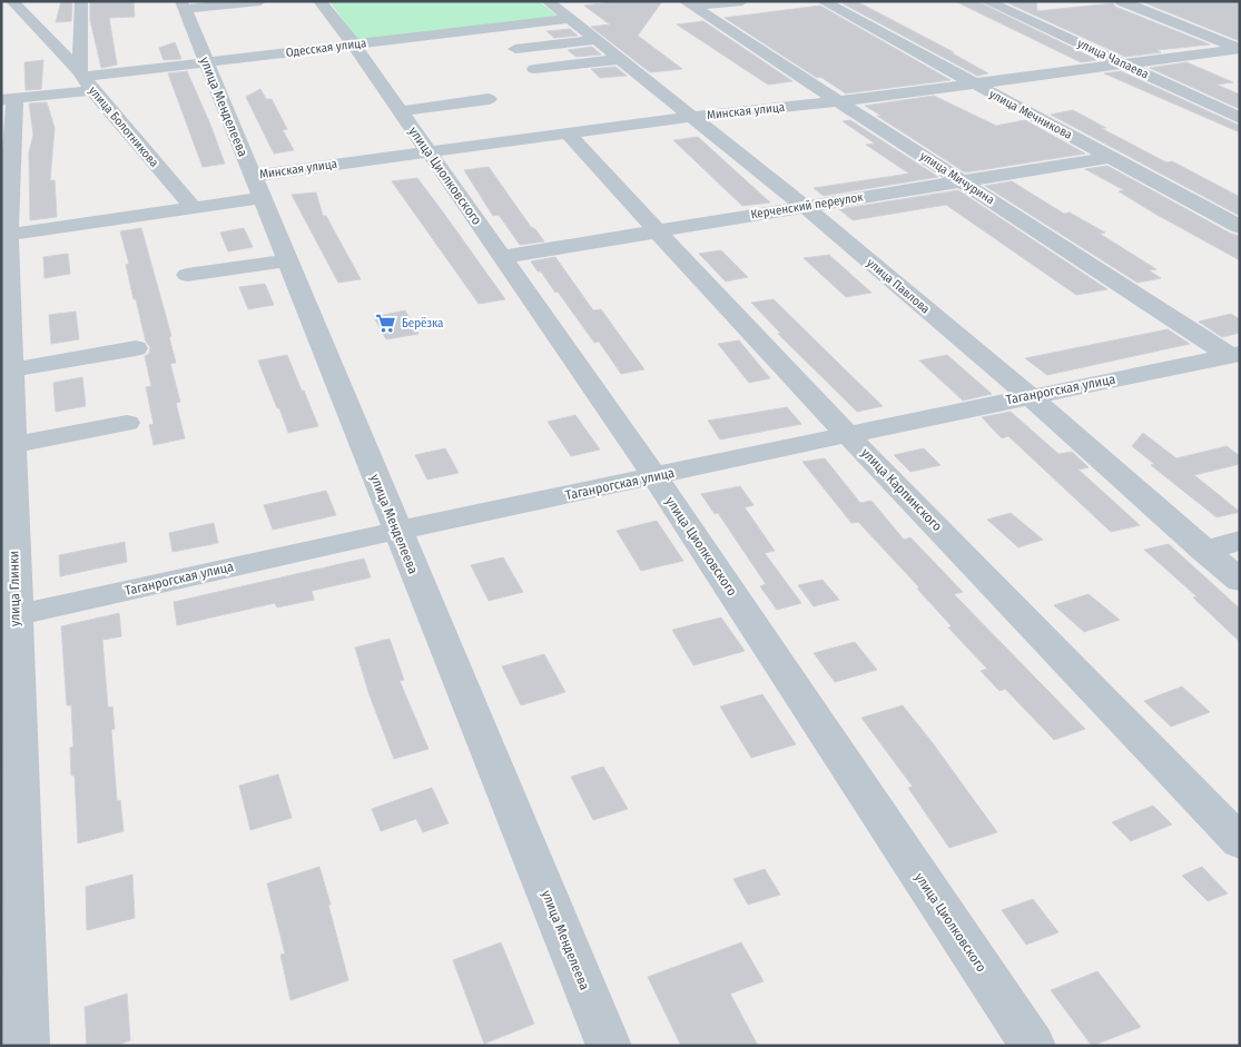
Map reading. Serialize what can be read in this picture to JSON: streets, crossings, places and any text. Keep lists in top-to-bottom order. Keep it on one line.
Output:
{"streets":{"street":["Одесская улица","улица Чапаева","улица Менделеева","Минская улица","улица Мечникова","улица Болотникова","улица Циолковского","улица Мичурина","Керченский переулок","улица Павлова","Таганрогская улица","улица Карпинского","улица Глинки"]},"crossings":[["Одесская улица","улица Менделеева"],["Одесская улица","улица Болотникова"],["Одесская улица","улица Циолковского"],["Одесская улица","улица Павлова"],["Одесская улица","улица Глинки"],["улица Чапаева","Минская улица"],["улица Менделеева","Минская улица"],["улица Менделеева","Таганрогская улица"],["Минская улица","улица Мечникова"],["Минская улица","улица Болотникова"],["Минская улица","улица Циолковского"],["Минская улица","улица Мичурина"],["Минская улица","улица Павлова"],["Минская улица","улица Карпинского"],["Минская улица","улица Глинки"],["улица Мечникова","Керченский переулок"],["улица Циолковского","Керченский переулок"],["улица Циолковского","Таганрогская улица"],["улица Мичурина","Керченский переулок"],["улица Мичурина","Таганрогская улица"],["Керченский переулок","улица Павлова"],["Керченский переулок","улица Карпинского"],["улица Павлова","Таганрогская улица"],["Таганрогская улица","улица Карпинского"],["Таганрогская улица","улица Глинки"]],"places":{"supermarket":["Берёзка"]}}
